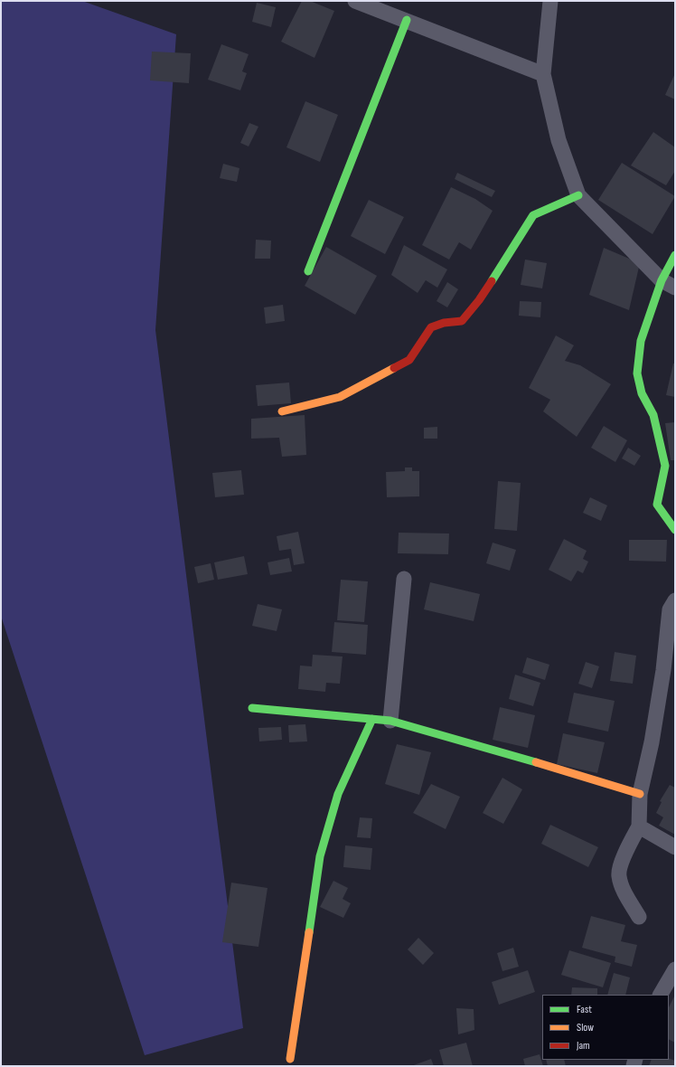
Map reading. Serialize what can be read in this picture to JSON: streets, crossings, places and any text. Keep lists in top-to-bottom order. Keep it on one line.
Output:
{"legend":["Fast","Slow","Jam"]}
